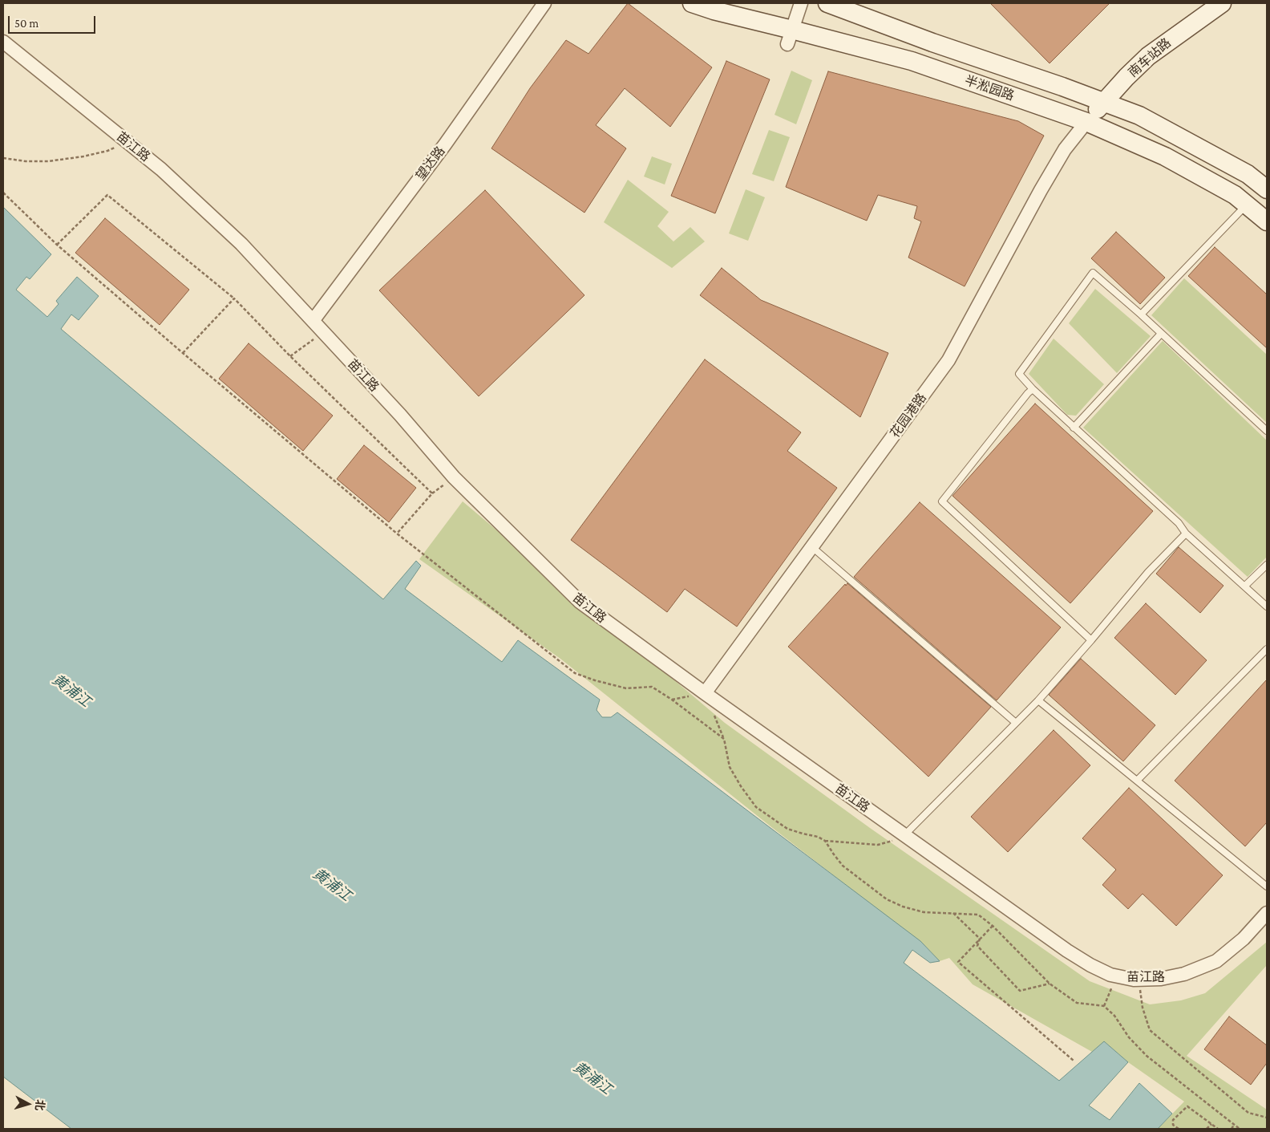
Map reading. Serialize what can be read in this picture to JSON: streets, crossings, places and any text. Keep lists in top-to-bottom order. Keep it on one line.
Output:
{"streets":{"main road":["南车站路","半淞园路"],"street":["苗江路","望达路","花园港路"]},"crossings":[["南车站路","半淞园路"],["南车站路","花园港路"],["半淞园路","花园港路"],["苗江路","望达路"],["苗江路","花园港路"]],"water":["黄浦江"],"scale_bar":"50 m","north":"right"}
